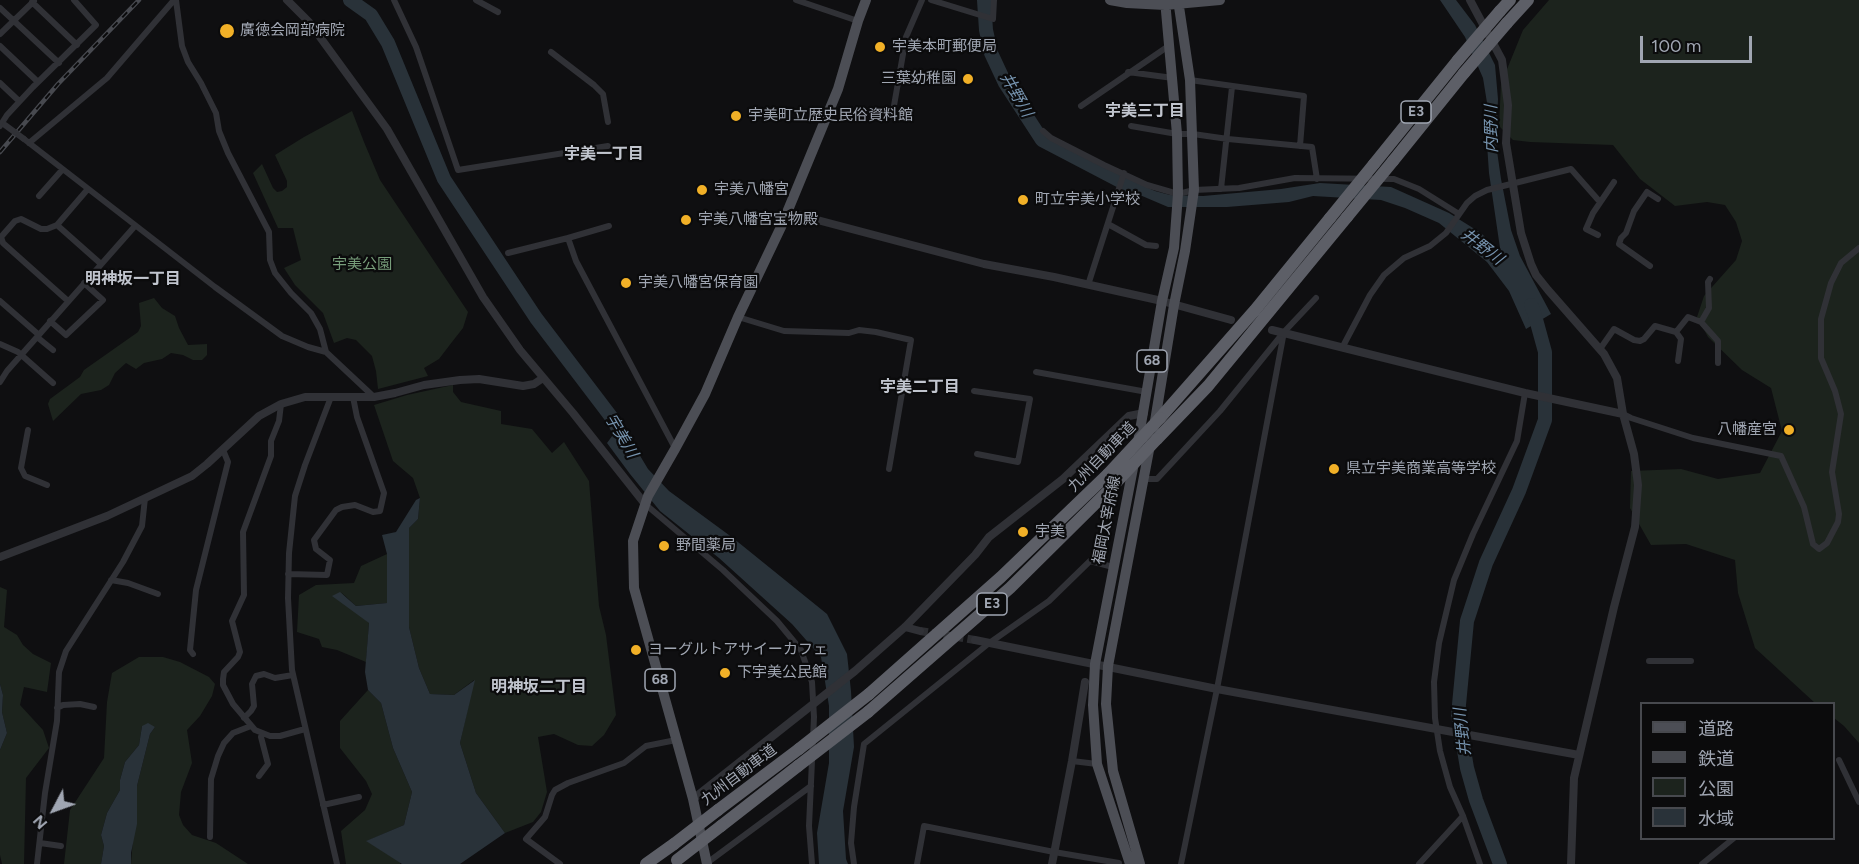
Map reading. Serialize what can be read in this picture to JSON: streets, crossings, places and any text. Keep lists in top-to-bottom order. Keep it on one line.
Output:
{"streets":{"highway":["E3","九州自動車道"],"main road":["68","福岡太宰府線"]},"districts":["宇美三丁目","宇美一丁目","明神坂一丁目","宇美二丁目","明神坂二丁目"],"water":["井野川","内野川","宇美川"],"parks":["宇美公園"],"places":["廣徳会岡部病院","宇美本町郵便局","三葉幼稚園","宇美町立歴史民俗資料館","宇美八幡宮","町立宇美小学校","宇美八幡宮宝物殿","宇美八幡宮保育園","八幡産宮","県立宇美商業高等学校","宇美","野間薬局","ヨーグルトアサイーカフェ","下宇美公民館"],"legend":["道路","鉄道","公園","水域"],"scale_bar":"100 m","north":"bottom left"}
